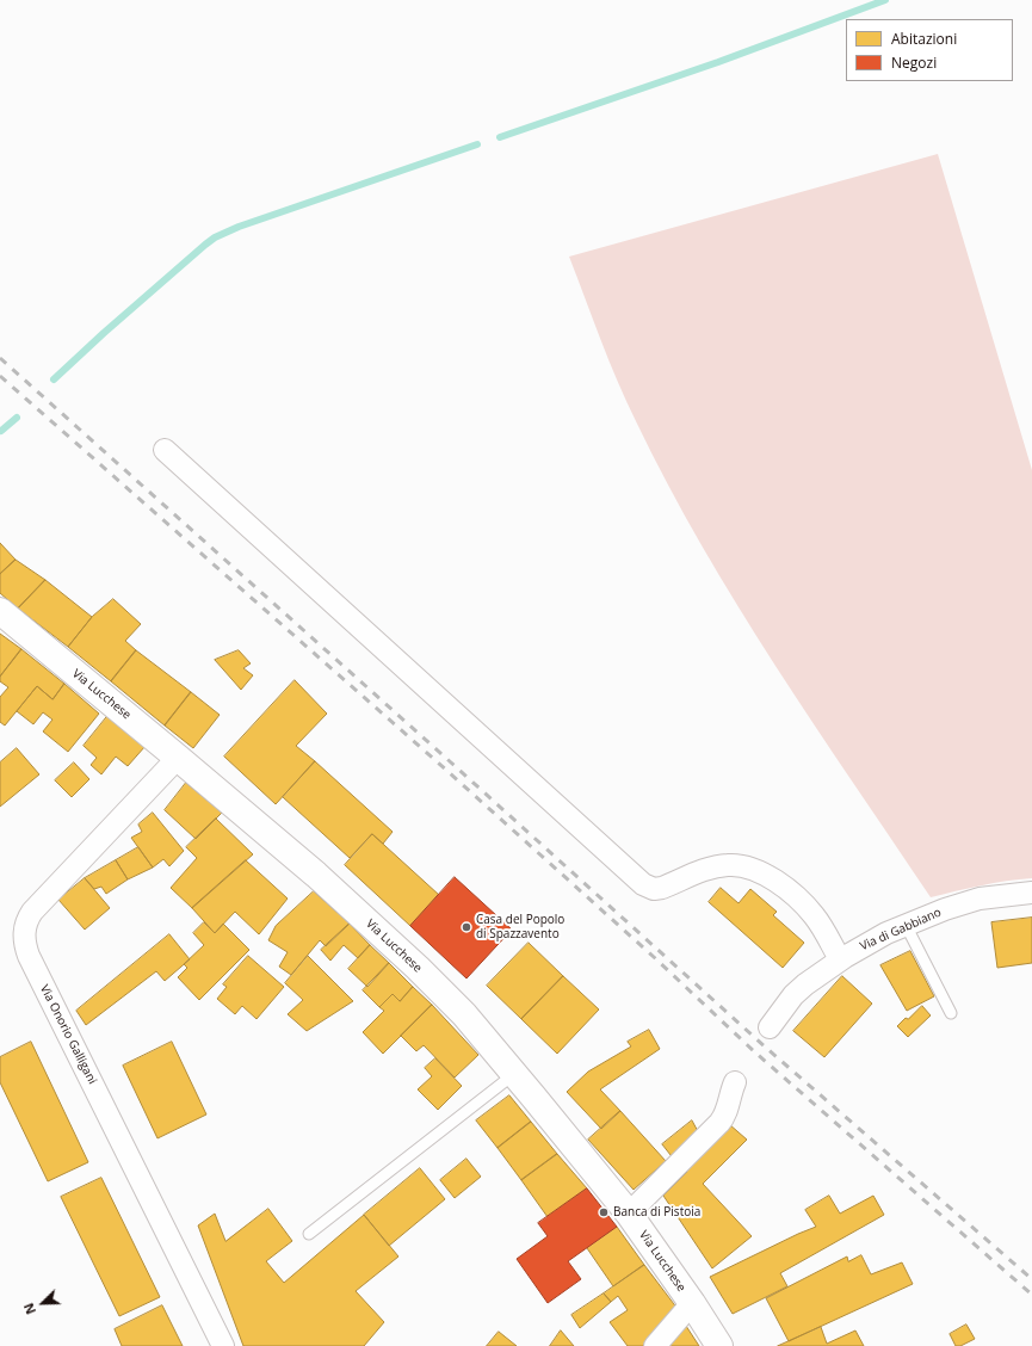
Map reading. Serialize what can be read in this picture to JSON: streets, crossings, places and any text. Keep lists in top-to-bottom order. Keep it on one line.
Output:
{"streets":{"street":["Via Lucchese","Via di Gabbiano","Via Onorio Galligani"]},"crossings":[["Via Lucchese","Via Onorio Galligani"]],"places":["Casa del Popolo di Spazzavento","Banca di Pistoia"],"legend":["Abitazioni","Negozi"],"north":"bottom left"}
